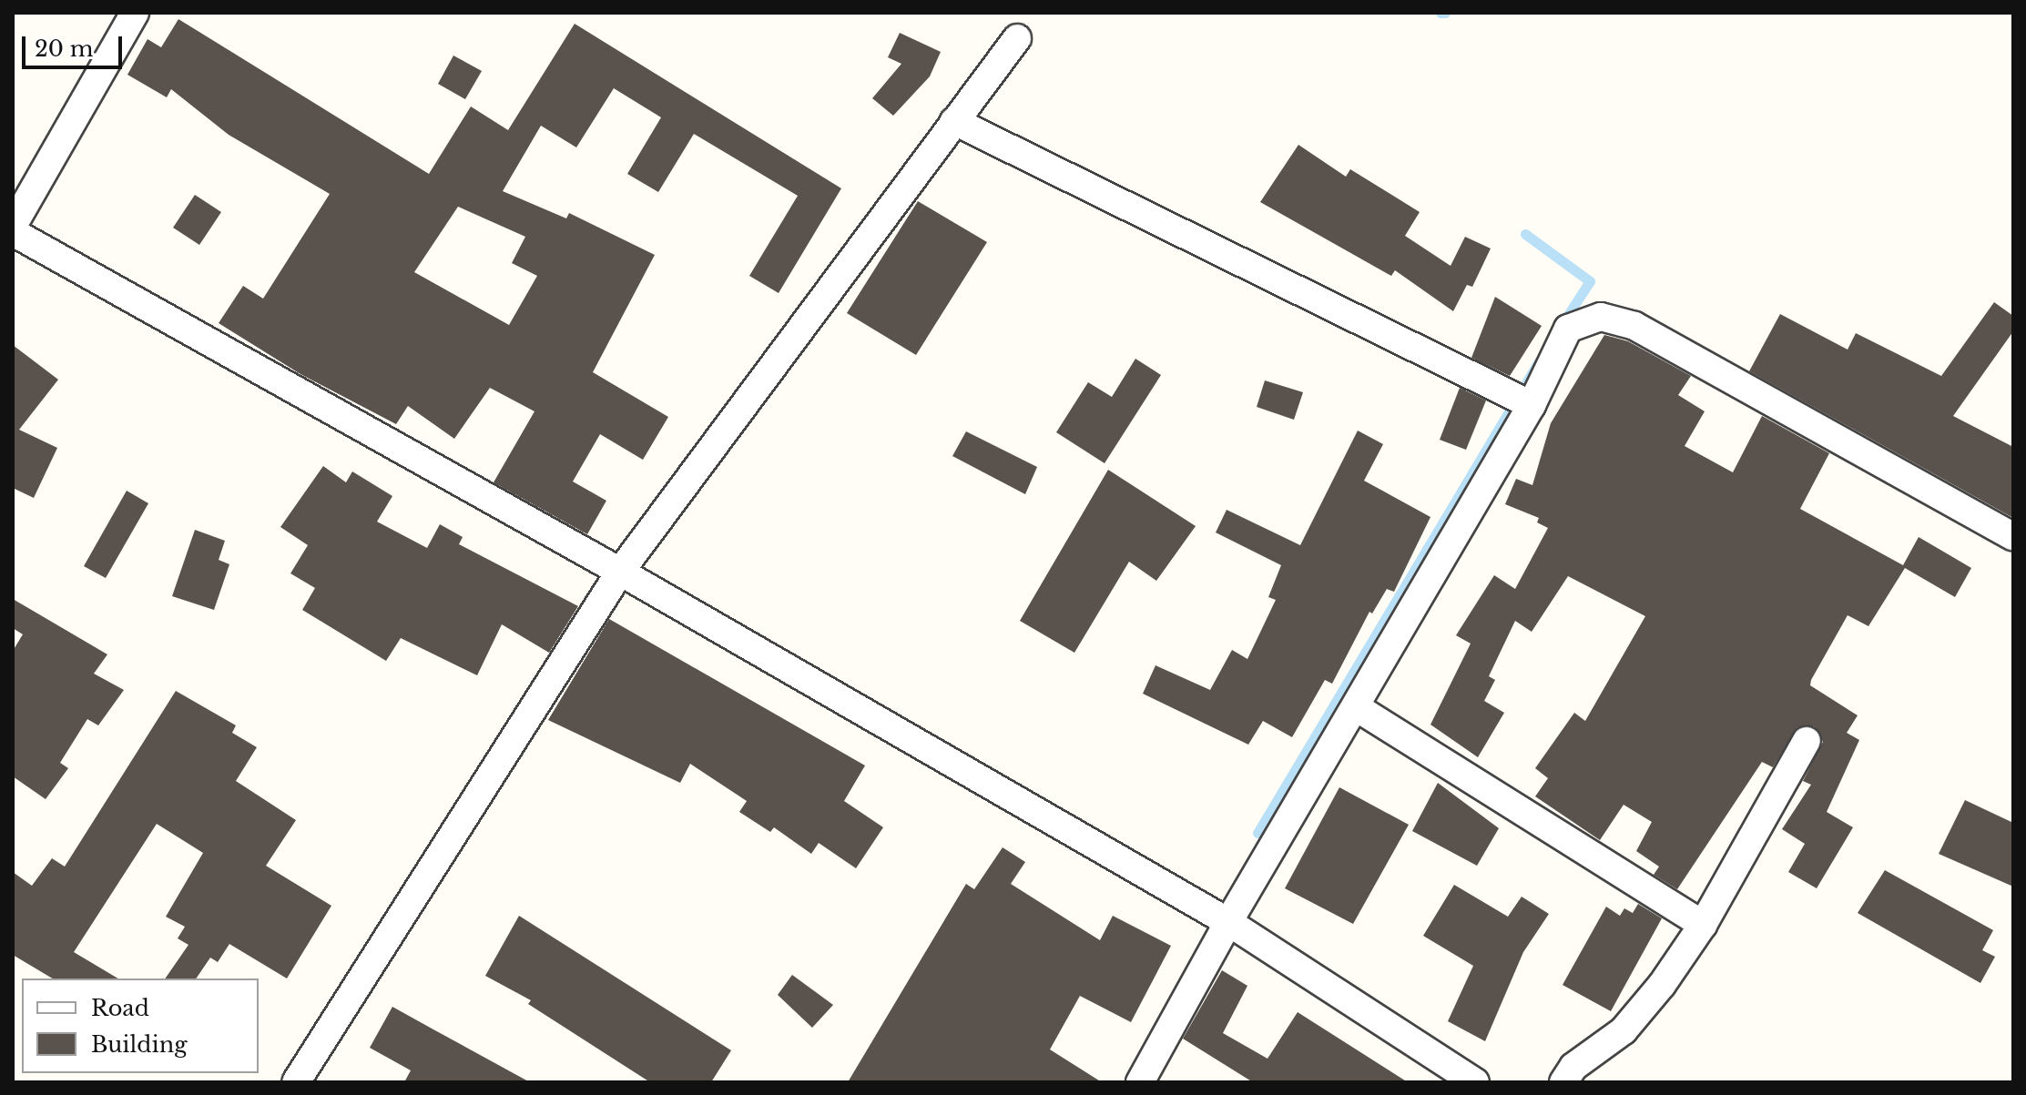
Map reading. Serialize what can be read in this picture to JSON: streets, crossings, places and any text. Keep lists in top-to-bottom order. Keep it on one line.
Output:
{"legend":["Road","Building"],"scale_bar":"20 m"}
